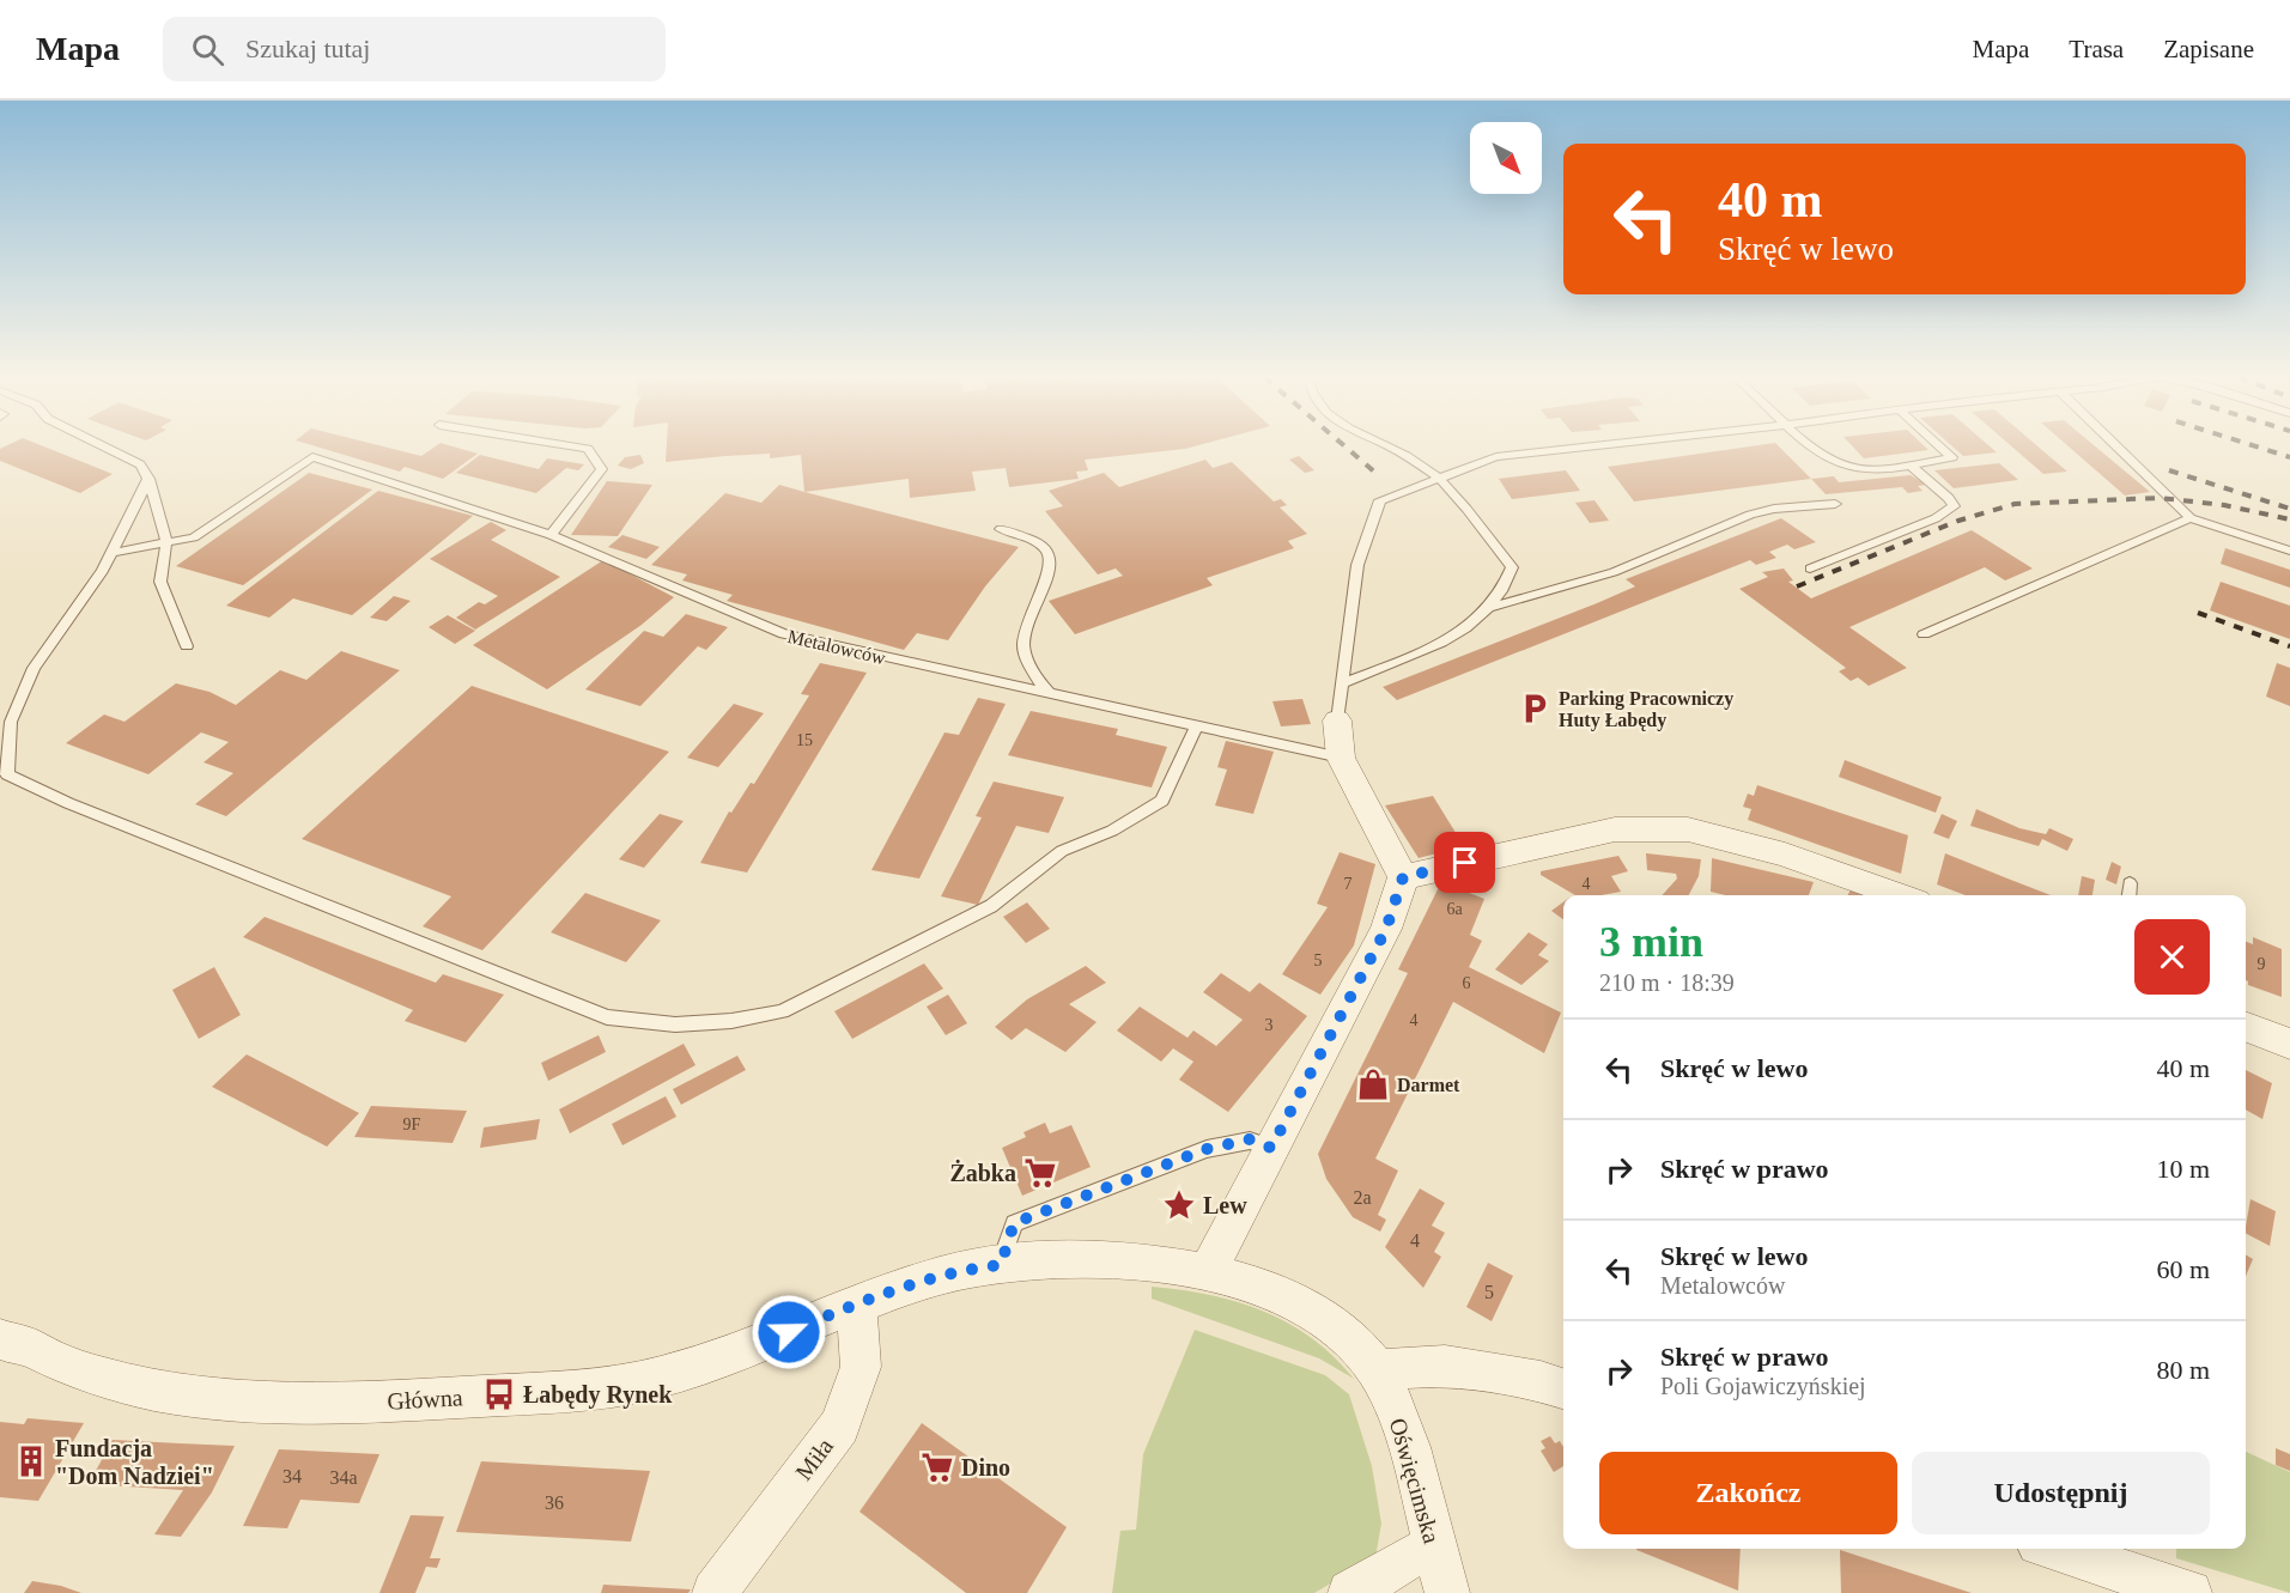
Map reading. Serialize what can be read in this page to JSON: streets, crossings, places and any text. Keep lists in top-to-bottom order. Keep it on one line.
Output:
{"streets":{"street":["Główna","Miła","Oświęcimska"],"lane":["Metalowców"]},"crossings":[["Główna","Miła"],["Główna","Oświęcimska"]],"places":{"parking":["Parking Pracowniczy Huty Łabędy"],"shop":["Darmet"],"supermarket":["Żabka","Dino"],"place":["Lew"],"bus stop":["Łabędy Rynek"],"building":["Fundacja \"Dom Nadziei\""]},"house_numbers":["15","7","4","6a","5","9","6","4","3","9F","2a","4","5","34","34a","36"],"north":"bottom right","page":{"header":"Mapa","search":"Szukaj tutaj","nav":["Mapa","Trasa","Zapisane"],"turn":["40 m","Skręć w lewo"],"heading":["3 min","210 m · 18:39"],"list":[{"name":"Skręć w lewo","value":"40 m"},{"name":"Skręć w prawo","value":"10 m"},{"name":"Skręć w lewo","note":"Metalowców","value":"60 m"},{"name":"Skręć w prawo","note":"Poli Gojawiczyńskiej","value":"80 m"}],"buttons":["Zakończ","Udostępnij"]}}
